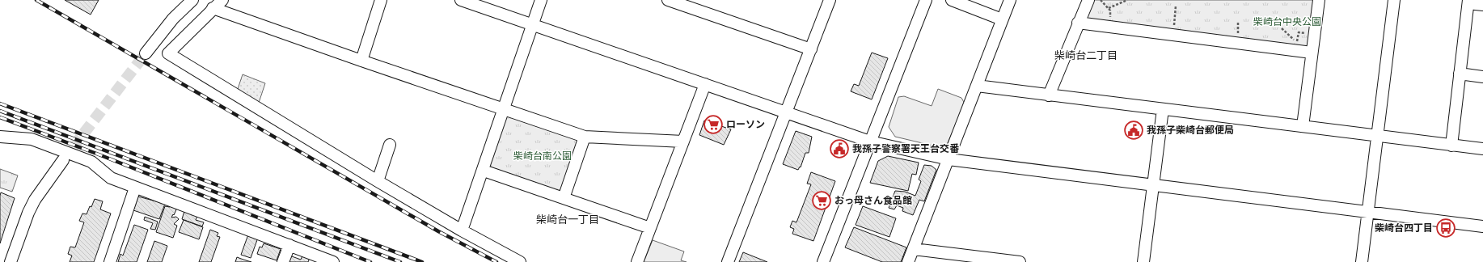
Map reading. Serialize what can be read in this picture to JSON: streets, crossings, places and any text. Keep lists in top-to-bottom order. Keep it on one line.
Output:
{"districts":["柴崎台二丁目","柴崎台一丁目"],"parks":["柴崎台中央公園","柴崎台南公園"],"places":{"supermarket":["ローソン","おっ母さん食品館"],"public building":["我孫子柴崎台郵便局","我孫子警察署天王台交番"],"bus stop":["柴崎台四丁目"]}}
